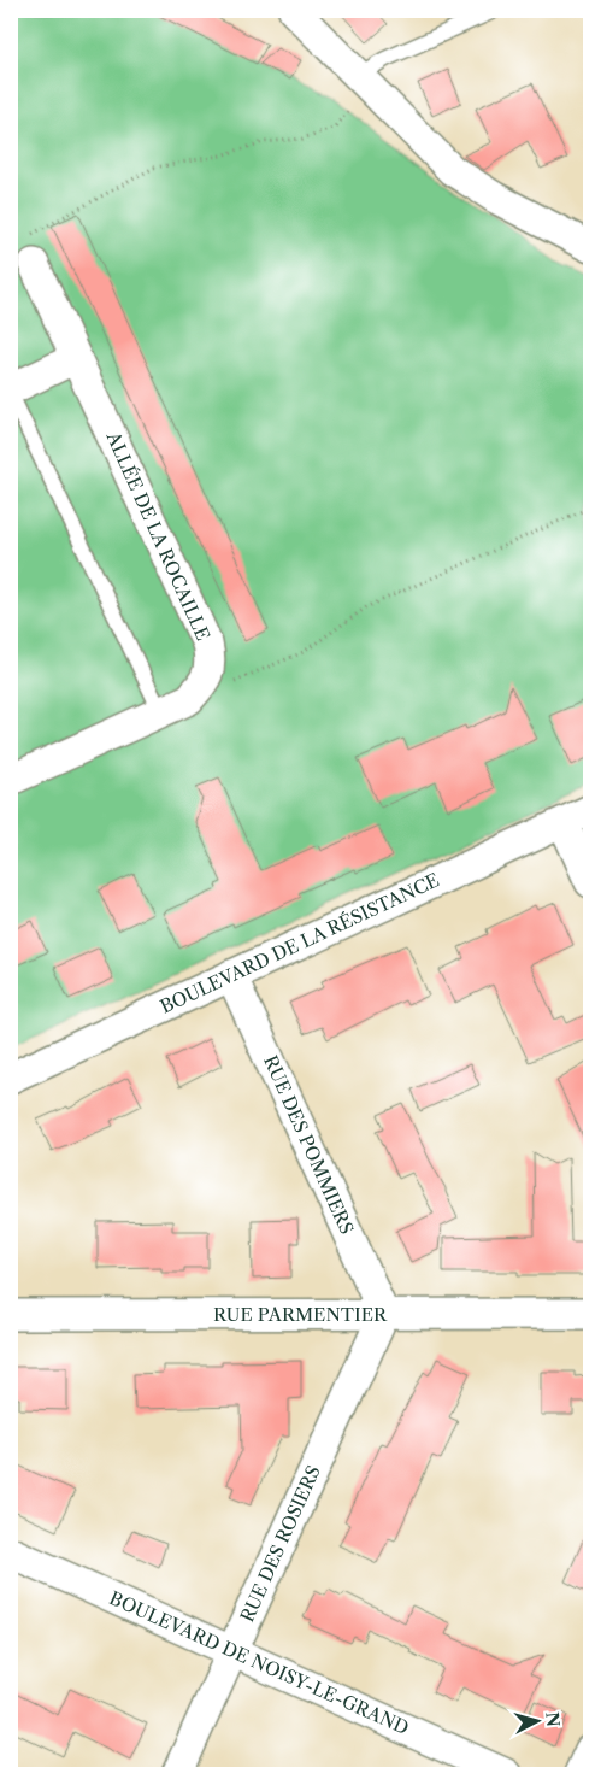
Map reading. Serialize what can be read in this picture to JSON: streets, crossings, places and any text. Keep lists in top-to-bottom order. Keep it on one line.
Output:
{"streets":{"street":["ALLÉE DE LA ROCAILLE","BOULEVARD DE LA RÉSISTANCE","RUE DES POMMIERS","RUE PARMENTIER","RUE DES ROSIERS","BOULEVARD DE NOISY-LE-GRAND"]},"crossings":[["BOULEVARD DE LA RÉSISTANCE","RUE DES POMMIERS"],["RUE DES POMMIERS","RUE PARMENTIER"],["RUE DES POMMIERS","RUE DES ROSIERS"],["RUE PARMENTIER","RUE DES ROSIERS"],["RUE DES ROSIERS","BOULEVARD DE NOISY-LE-GRAND"]],"north":"right"}
